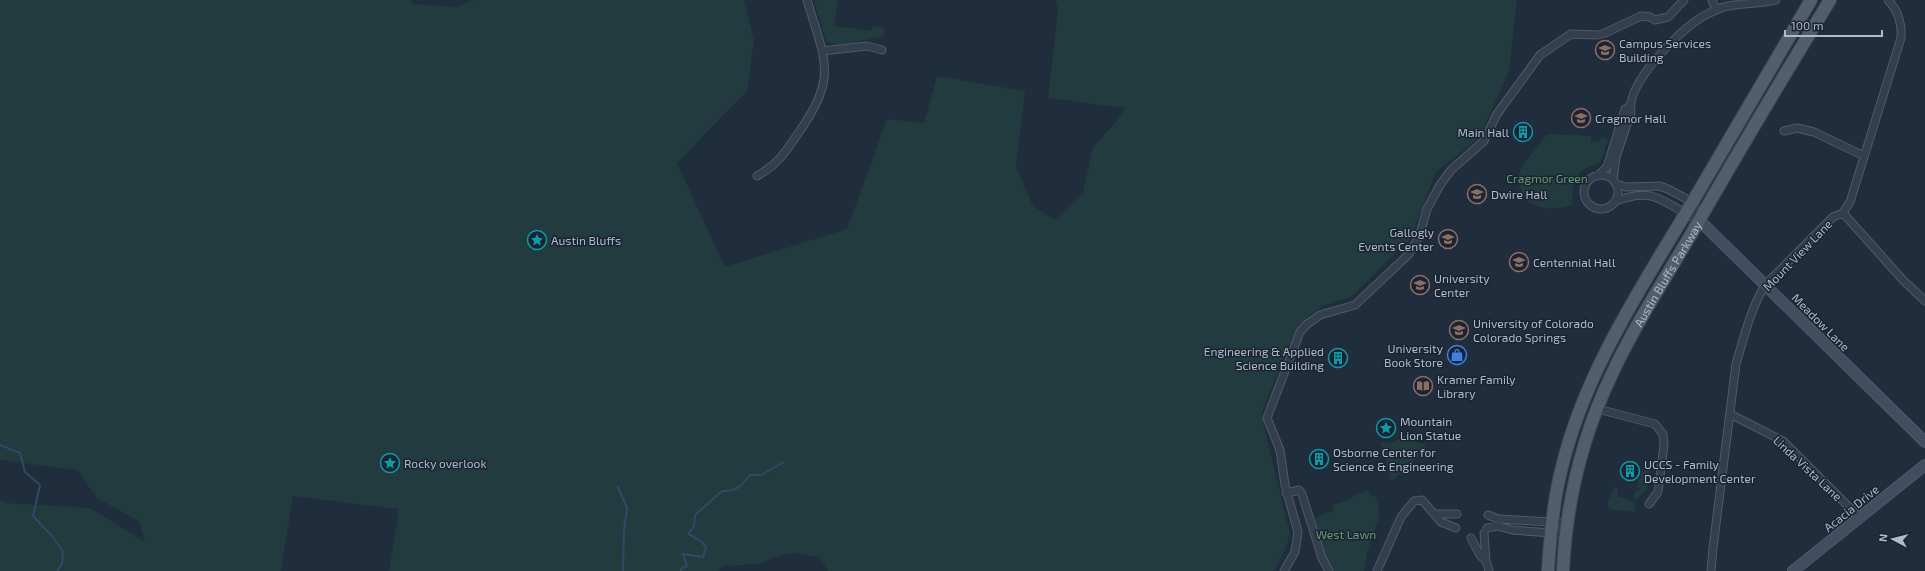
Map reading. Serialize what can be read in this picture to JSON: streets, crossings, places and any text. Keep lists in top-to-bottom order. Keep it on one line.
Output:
{"streets":{"main road":["Austin Bluffs Parkway"],"street":["Mount View Lane","Meadow Lane","Linda Vista Lane","Acacia Drive"]},"crossings":[["Mount View Lane","Meadow Lane"],["Mount View Lane","Linda Vista Lane"],["Austin Bluffs Parkway","Meadow Lane"],["Linda Vista Lane","Acacia Drive"]],"parks":["Cragmor Green","West Lawn"],"places":{"school or university":["Campus Services Building","Cragmor Hall","Dwire Hall","Gallogly Events Center","Centennial Hall","University Center","University of Colorado Colorado Springs"],"building":["Main Hall","Engineering & Applied Science Building","Osborne Center for Science & Engineering","UCCS - Family Development Center"],"place":["Austin Bluffs","Mountain Lion Statue","Rocky overlook"],"shop":["University Book Store"],"library":["Kramer Family Library"]},"scale_bar":"100 m","north":"left"}
